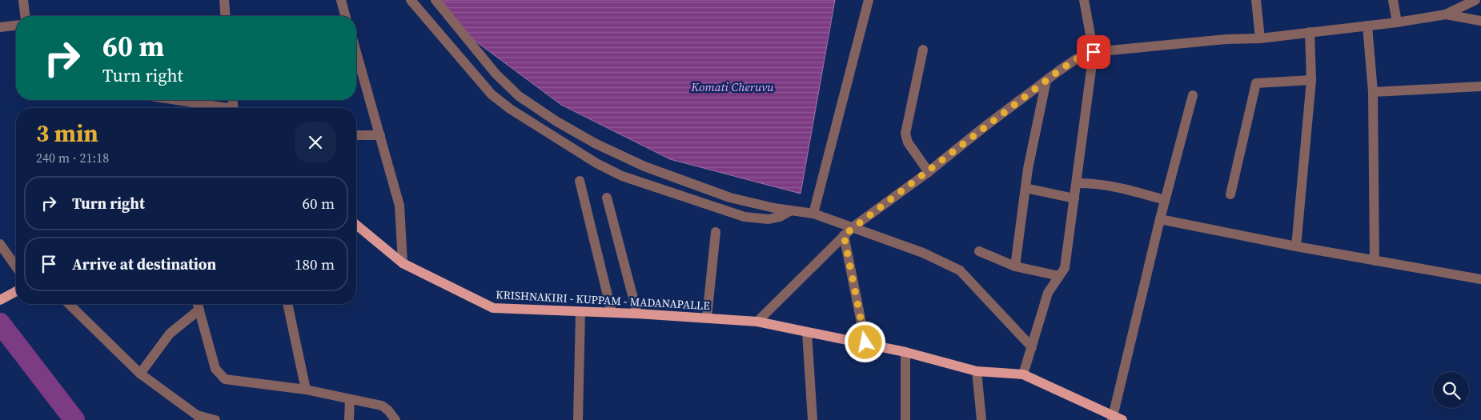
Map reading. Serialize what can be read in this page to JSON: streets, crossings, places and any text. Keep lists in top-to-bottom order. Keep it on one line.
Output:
{"streets":{"main road":["KRISHNAKIRI - KUPPAM - MADANAPALLE"]},"water":["Komati Cheruvu"],"page":{"turn":["60 m","Turn right"],"heading":["3 min","240 m · 21:18"],"list":[{"name":"Turn right","value":"60 m"},{"name":"Arrive at destination","value":"180 m"}]}}
